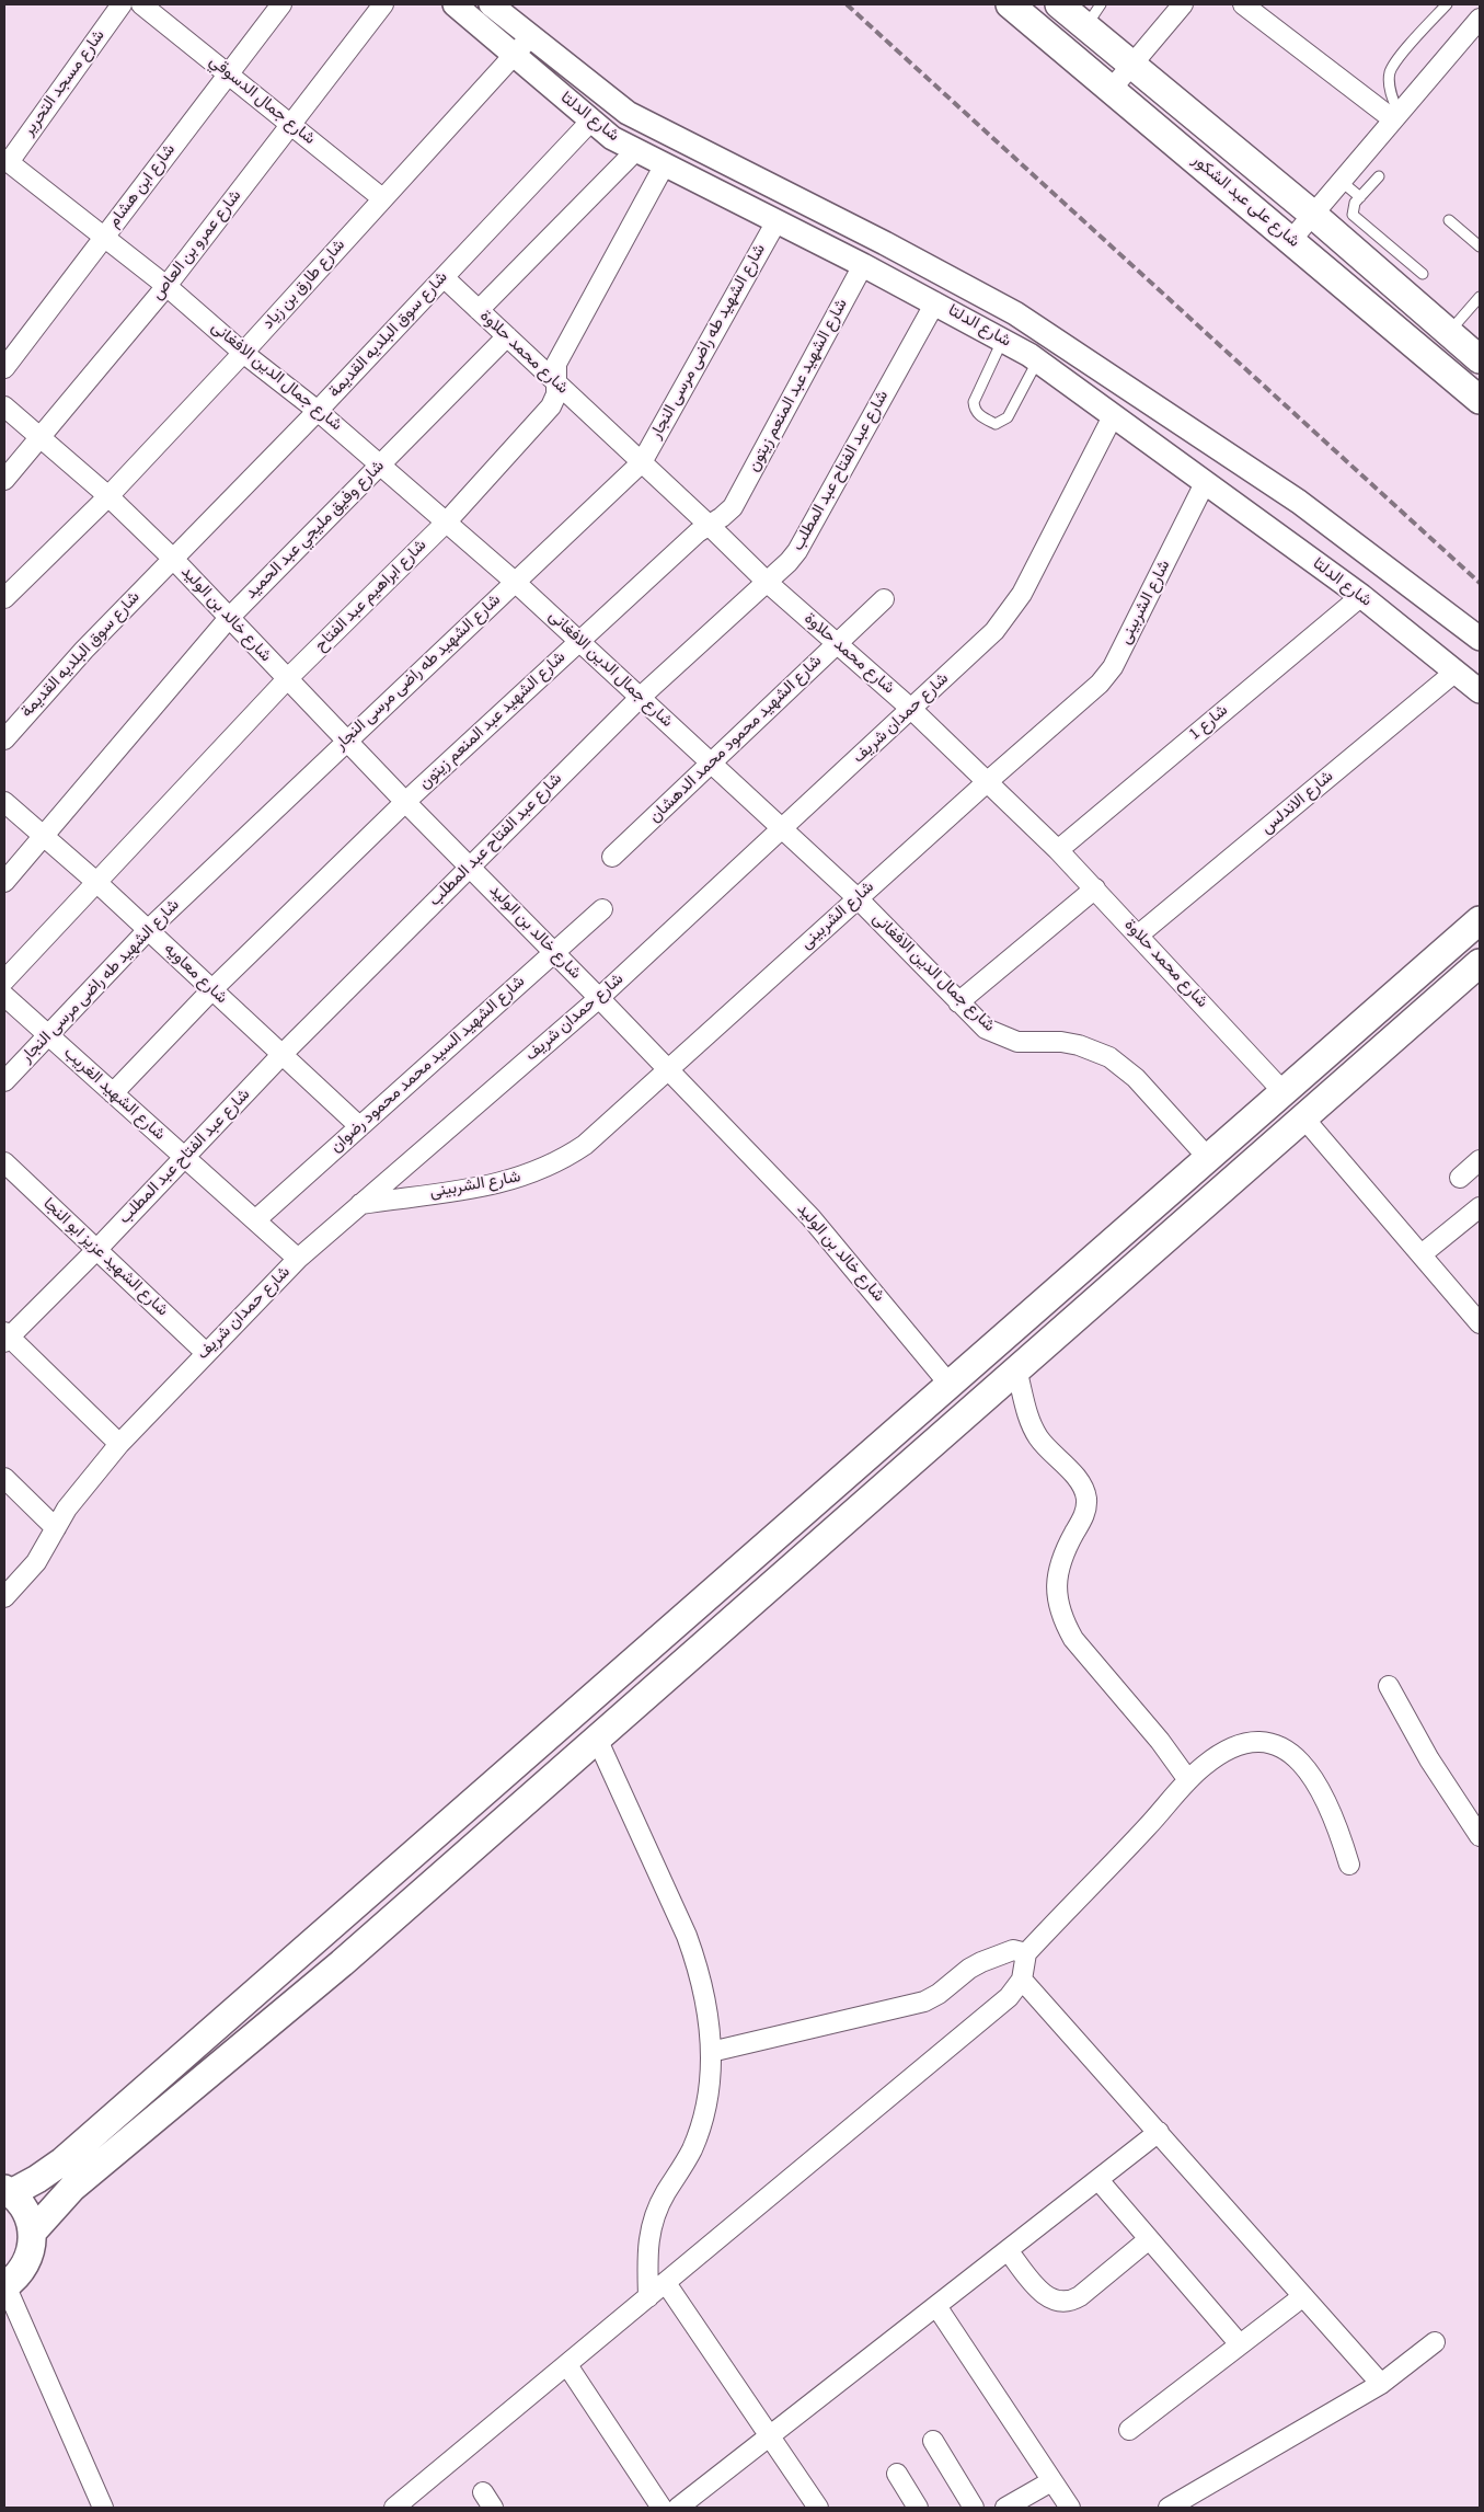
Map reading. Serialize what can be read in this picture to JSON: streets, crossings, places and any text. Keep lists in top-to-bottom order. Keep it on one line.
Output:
{"streets":{"main road":["شارع على عبد الشكور"],"street":["شارع مسجد التحرير","شارع جمال الدسوقي","شارع الدلتا","شارع ابن هشام","شارع عمرو بن العاص","شارع طارق بن زياد","شارع سوق البلديه القديمة","شارع الشهيد طه راضى مرسى النجار","شارع محمد حلاوة","شارع جمال الدين الافغانى","شارع الشهيد عبد المنعم زيتون","شارع عبد الفتاح عبد المطلب","شارع وفيق مليجي عبد الحميد","شارع ابراهيم عبد الفتاح","شارع الشربينى","شارع خالد بن الوليد","شارع حمدان شريف","شارع 1","شارع الشهيد محمود محمد الدهشان","شارع الاندلس","شارع معاويه","شارع الشهيد السيد محمد محمود رضوان","شارع الشهيد الغريب","شارع الشهيد عزيز ابو النجا"]},"crossings":[["شارع مسجد التحرير","شارع جمال الدين الافغانى"],["شارع جمال الدسوقي","شارع ابن هشام"],["شارع جمال الدسوقي","شارع عمرو بن العاص"],["شارع جمال الدسوقي","شارع طارق بن زياد"],["شارع الدلتا","شارع طارق بن زياد"],["شارع الدلتا","شارع سوق البلديه القديمة"],["شارع الدلتا","شارع الشهيد طه راضى مرسى النجار"],["شارع الدلتا","شارع الشهيد عبد المنعم زيتون"],["شارع الدلتا","شارع عبد الفتاح عبد المطلب"],["شارع الدلتا","شارع ابراهيم عبد الفتاح"],["شارع الدلتا","شارع الشربينى"],["شارع الدلتا","شارع حمدان شريف"],["شارع الدلتا","شارع 1"],["شارع الدلتا","شارع الاندلس"],["شارع ابن هشام","شارع جمال الدين الافغانى"],["شارع عمرو بن العاص","شارع جمال الدين الافغانى"],["شارع عمرو بن العاص","شارع خالد بن الوليد"],["شارع طارق بن زياد","شارع جمال الدين الافغانى"],["شارع طارق بن زياد","شارع خالد بن الوليد"],["شارع سوق البلديه القديمة","شارع محمد حلاوة"],["شارع سوق البلديه القديمة","شارع جمال الدين الافغانى"],["شارع سوق البلديه القديمة","شارع خالد بن الوليد"],["شارع الشهيد طه راضى مرسى النجار","شارع محمد حلاوة"],["شارع الشهيد طه راضى مرسى النجار","شارع جمال الدين الافغانى"],["شارع الشهيد طه راضى مرسى النجار","شارع خالد بن الوليد"],["شارع الشهيد طه راضى مرسى النجار","شارع معاويه"],["شارع الشهيد طه راضى مرسى النجار","شارع الشهيد الغريب"],["شارع محمد حلاوة","شارع الشهيد عبد المنعم زيتون"],["شارع محمد حلاوة","شارع عبد الفتاح عبد المطلب"],["شارع محمد حلاوة","شارع وفيق مليجي عبد الحميد"],["شارع محمد حلاوة","شارع ابراهيم عبد الفتاح"],["شارع محمد حلاوة","شارع الشربينى"],["شارع محمد حلاوة","شارع حمدان شريف"],["شارع محمد حلاوة","شارع 1"],["شارع محمد حلاوة","شارع الشهيد محمود محمد الدهشان"],["شارع محمد حلاوة","شارع الاندلس"],["شارع جمال الدين الافغانى","شارع الشهيد عبد المنعم زيتون"],["شارع جمال الدين الافغانى","شارع عبد الفتاح عبد المطلب"],["شارع جمال الدين الافغانى","شارع وفيق مليجي عبد الحميد"],["شارع جمال الدين الافغانى","شارع ابراهيم عبد الفتاح"],["شارع جمال الدين الافغانى","شارع الشربينى"],["شارع جمال الدين الافغانى","شارع حمدان شريف"],["شارع جمال الدين الافغانى","شارع الشهيد محمود محمد الدهشان"],["شارع الشهيد عبد المنعم زيتون","شارع خالد بن الوليد"],["شارع الشهيد عبد المنعم زيتون","شارع معاويه"],["شارع الشهيد عبد المنعم زيتون","شارع الشهيد الغريب"],["شارع عبد الفتاح عبد المطلب","شارع خالد بن الوليد"],["شارع عبد الفتاح عبد المطلب","شارع معاويه"],["شارع عبد الفتاح عبد المطلب","شارع الشهيد الغريب"],["شارع عبد الفتاح عبد المطلب","شارع الشهيد عزيز ابو النجا"],["شارع وفيق مليجي عبد الحميد","شارع خالد بن الوليد"],["شارع وفيق مليجي عبد الحميد","شارع معاويه"],["شارع ابراهيم عبد الفتاح","شارع خالد بن الوليد"],["شارع ابراهيم عبد الفتاح","شارع معاويه"],["شارع الشربينى","شارع خالد بن الوليد"],["شارع الشربينى","شارع حمدان شريف"],["شارع خالد بن الوليد","شارع حمدان شريف"],["شارع خالد بن الوليد","شارع الشهيد السيد محمد محمود رضوان"],["شارع حمدان شريف","شارع الشهيد الغريب"],["شارع حمدان شريف","شارع الشهيد عزيز ابو النجا"],["شارع معاويه","شارع الشهيد السيد محمد محمود رضوان"],["شارع الشهيد السيد محمد محمود رضوان","شارع الشهيد الغريب"]]}
